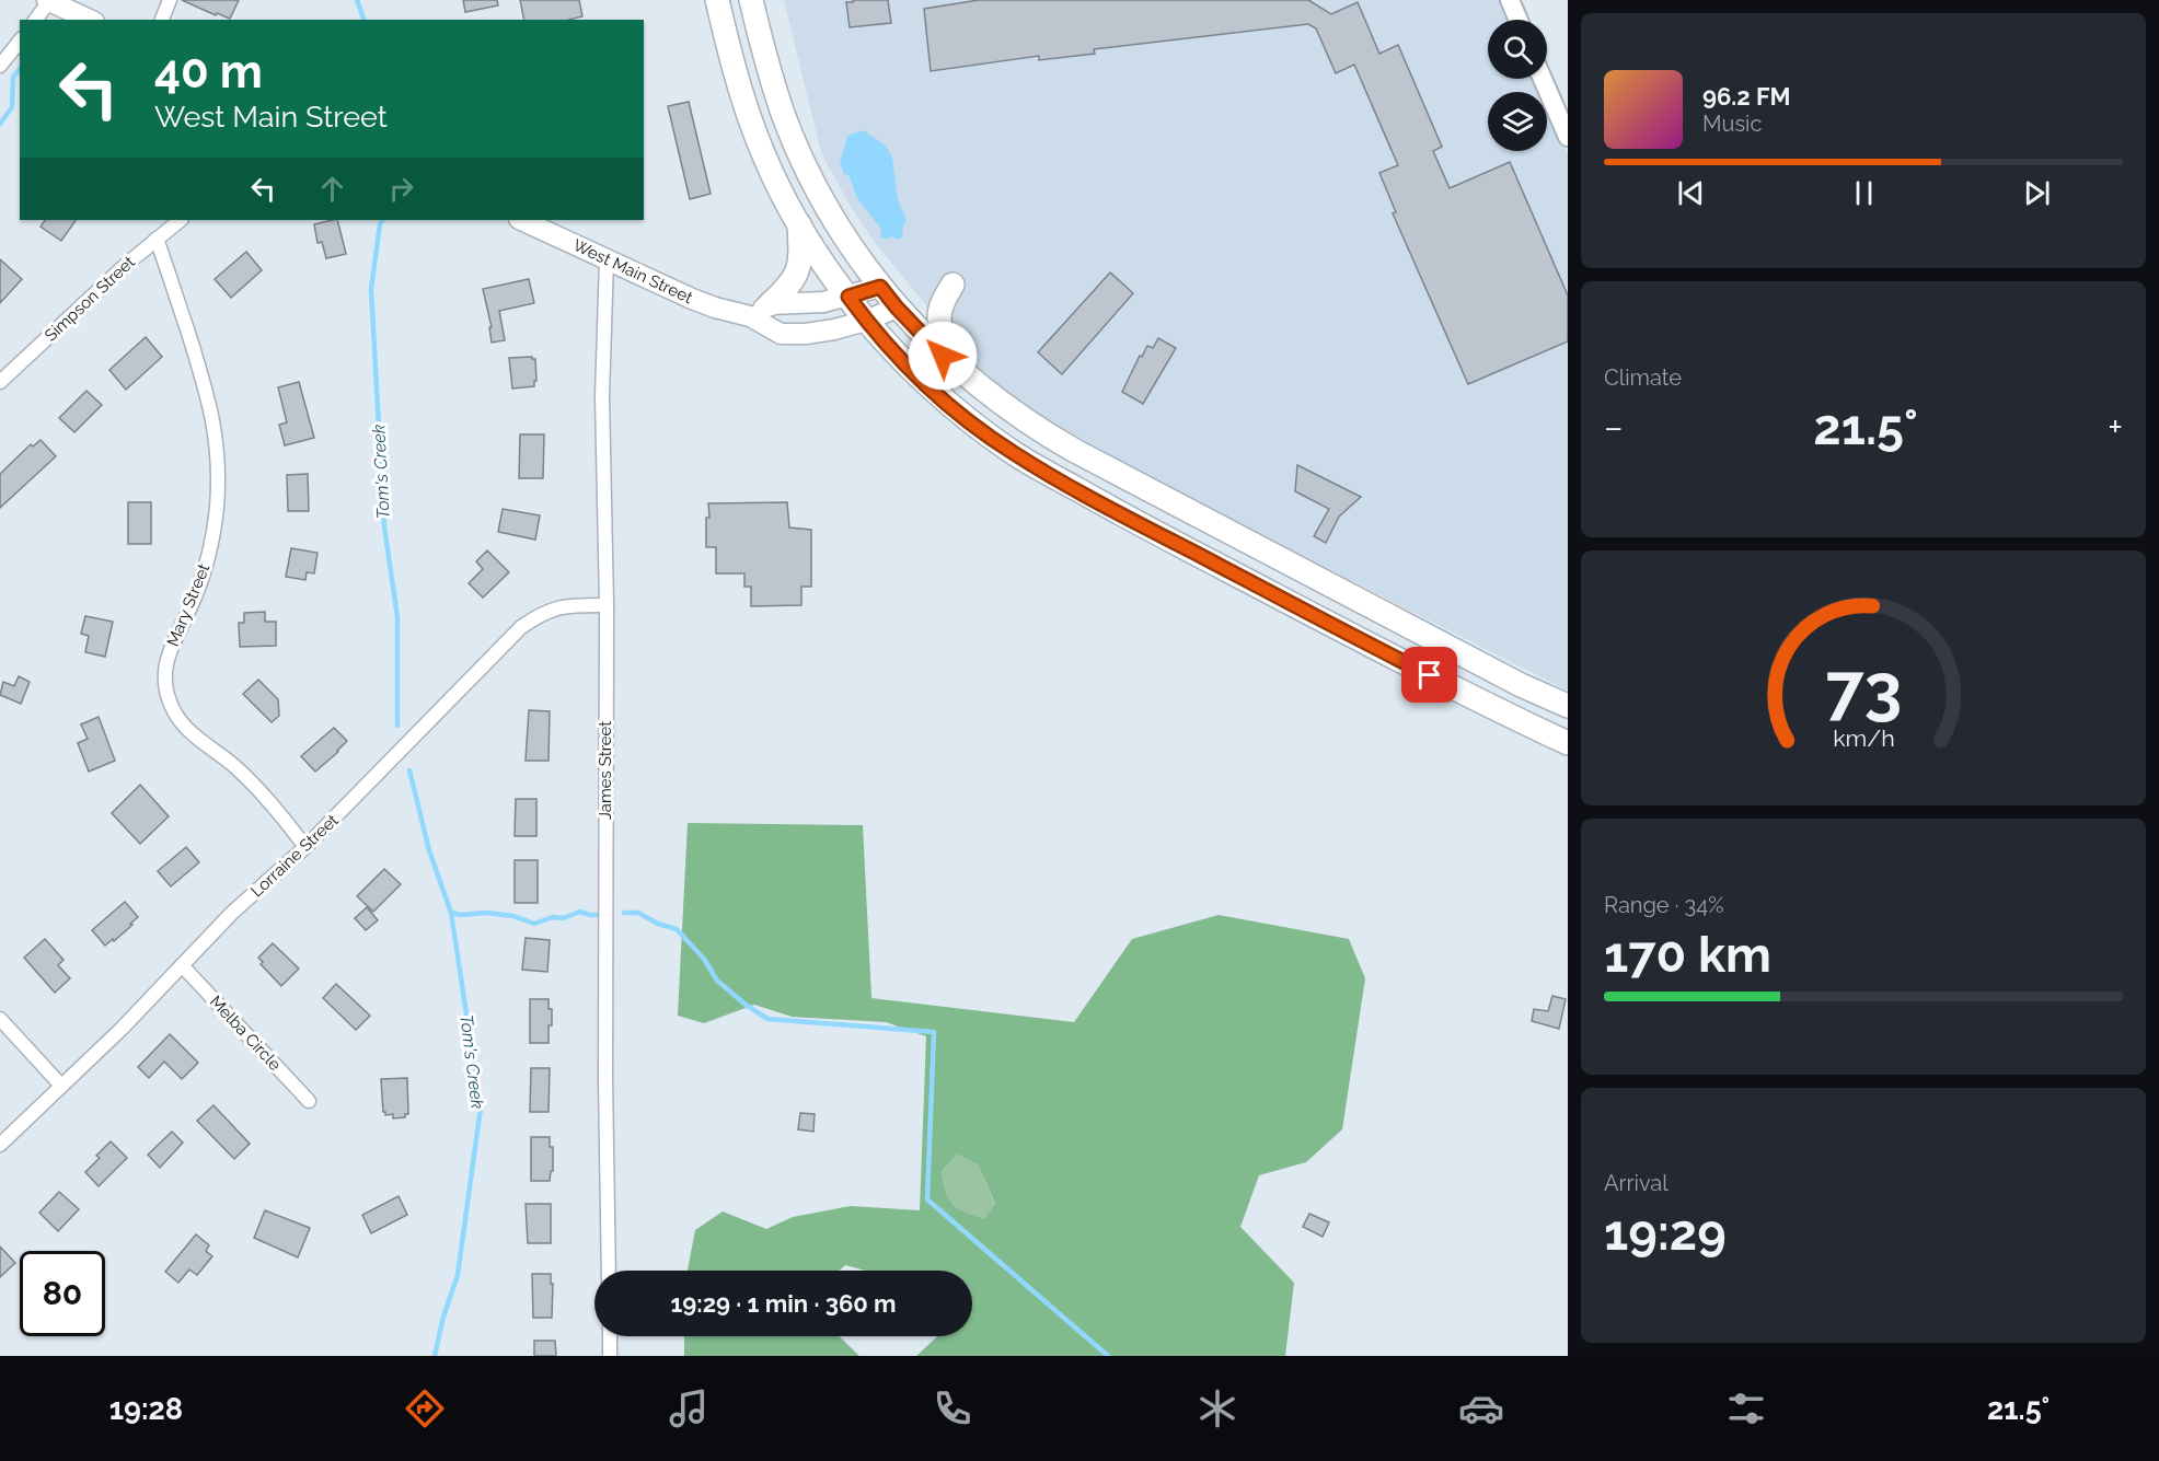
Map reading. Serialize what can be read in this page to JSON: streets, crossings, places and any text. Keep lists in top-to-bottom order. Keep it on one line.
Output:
{"streets":{"main road":["West Main Street"],"street":["Simpson Street","Mary Street","James Street","Lorraine Street","Melba Circle"]},"crossings":[["West Main Street","James Street"],["Simpson Street","Mary Street"],["Mary Street","Lorraine Street"],["James Street","Lorraine Street"],["Lorraine Street","Melba Circle"]],"water":["Tom's Creek"],"page":{"turn":["40 m","West Main Street"],"song":["96.2 FM","Music"],"tile":["Climate",["Range · 34%","170 km"],["Arrival","19:29"]],"heat":["−","21.5°","+"],"limit":"80","trip":"19:29 · 1 min · 360 m","tabs":["19:28","21.5°"],"gauge":["73","km/h"]}}
